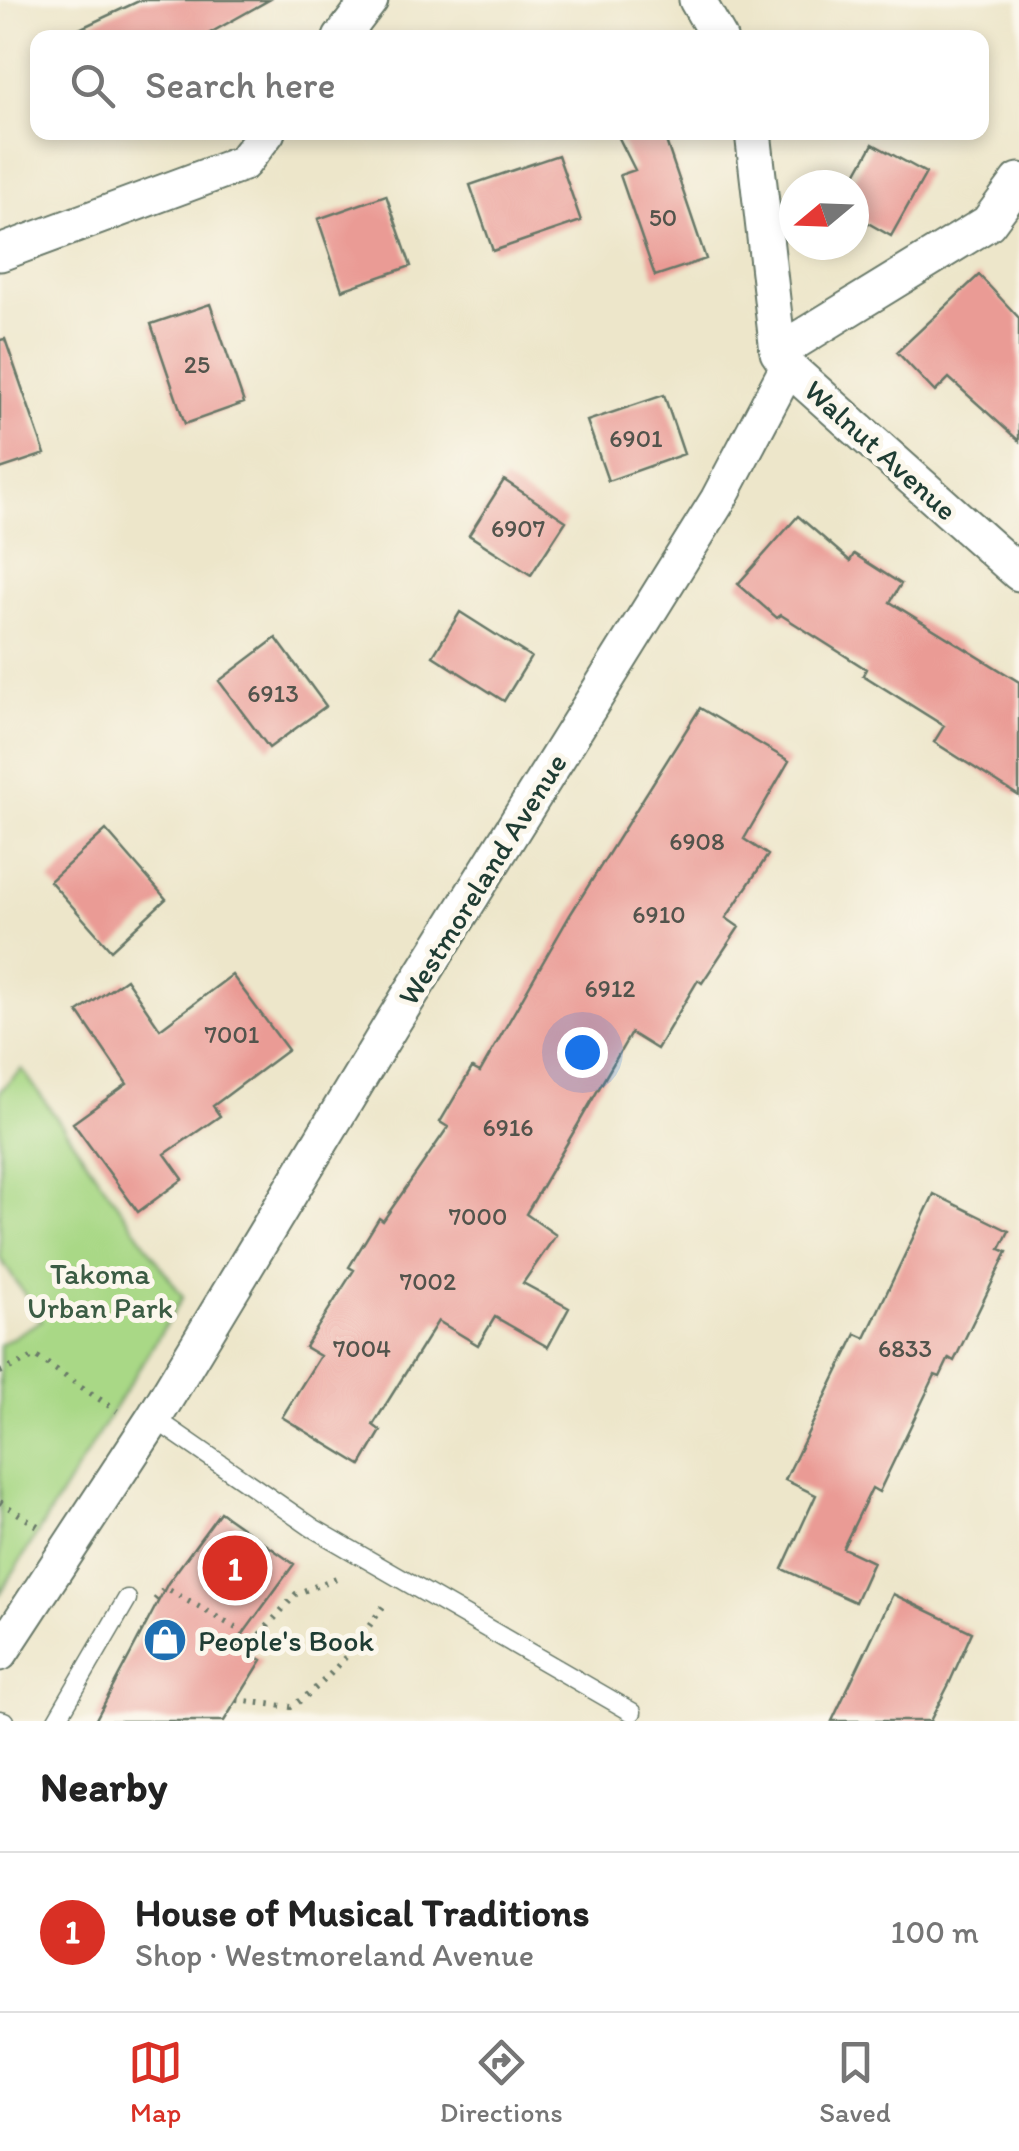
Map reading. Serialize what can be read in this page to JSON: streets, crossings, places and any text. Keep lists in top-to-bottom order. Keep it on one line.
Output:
{"streets":{"street":["Walnut Avenue","Westmoreland Avenue"]},"crossings":[["Walnut Avenue","Westmoreland Avenue"]],"parks":["Takoma Urban Park"],"places":{"shop":["People's Book"]},"house_numbers":["50","25","6901","6907","6913","6908","6910","6912","7001","6916","7000","7002","7004","6833"],"north":"left","page":{"search":"Search here","pins":"1","heading":"Nearby","list":[{"mark":"1","name":"House of Musical Traditions","note":"Shop · Westmoreland Avenue","value":"100 m"}],"nav":["Map","Directions","Saved"]}}
